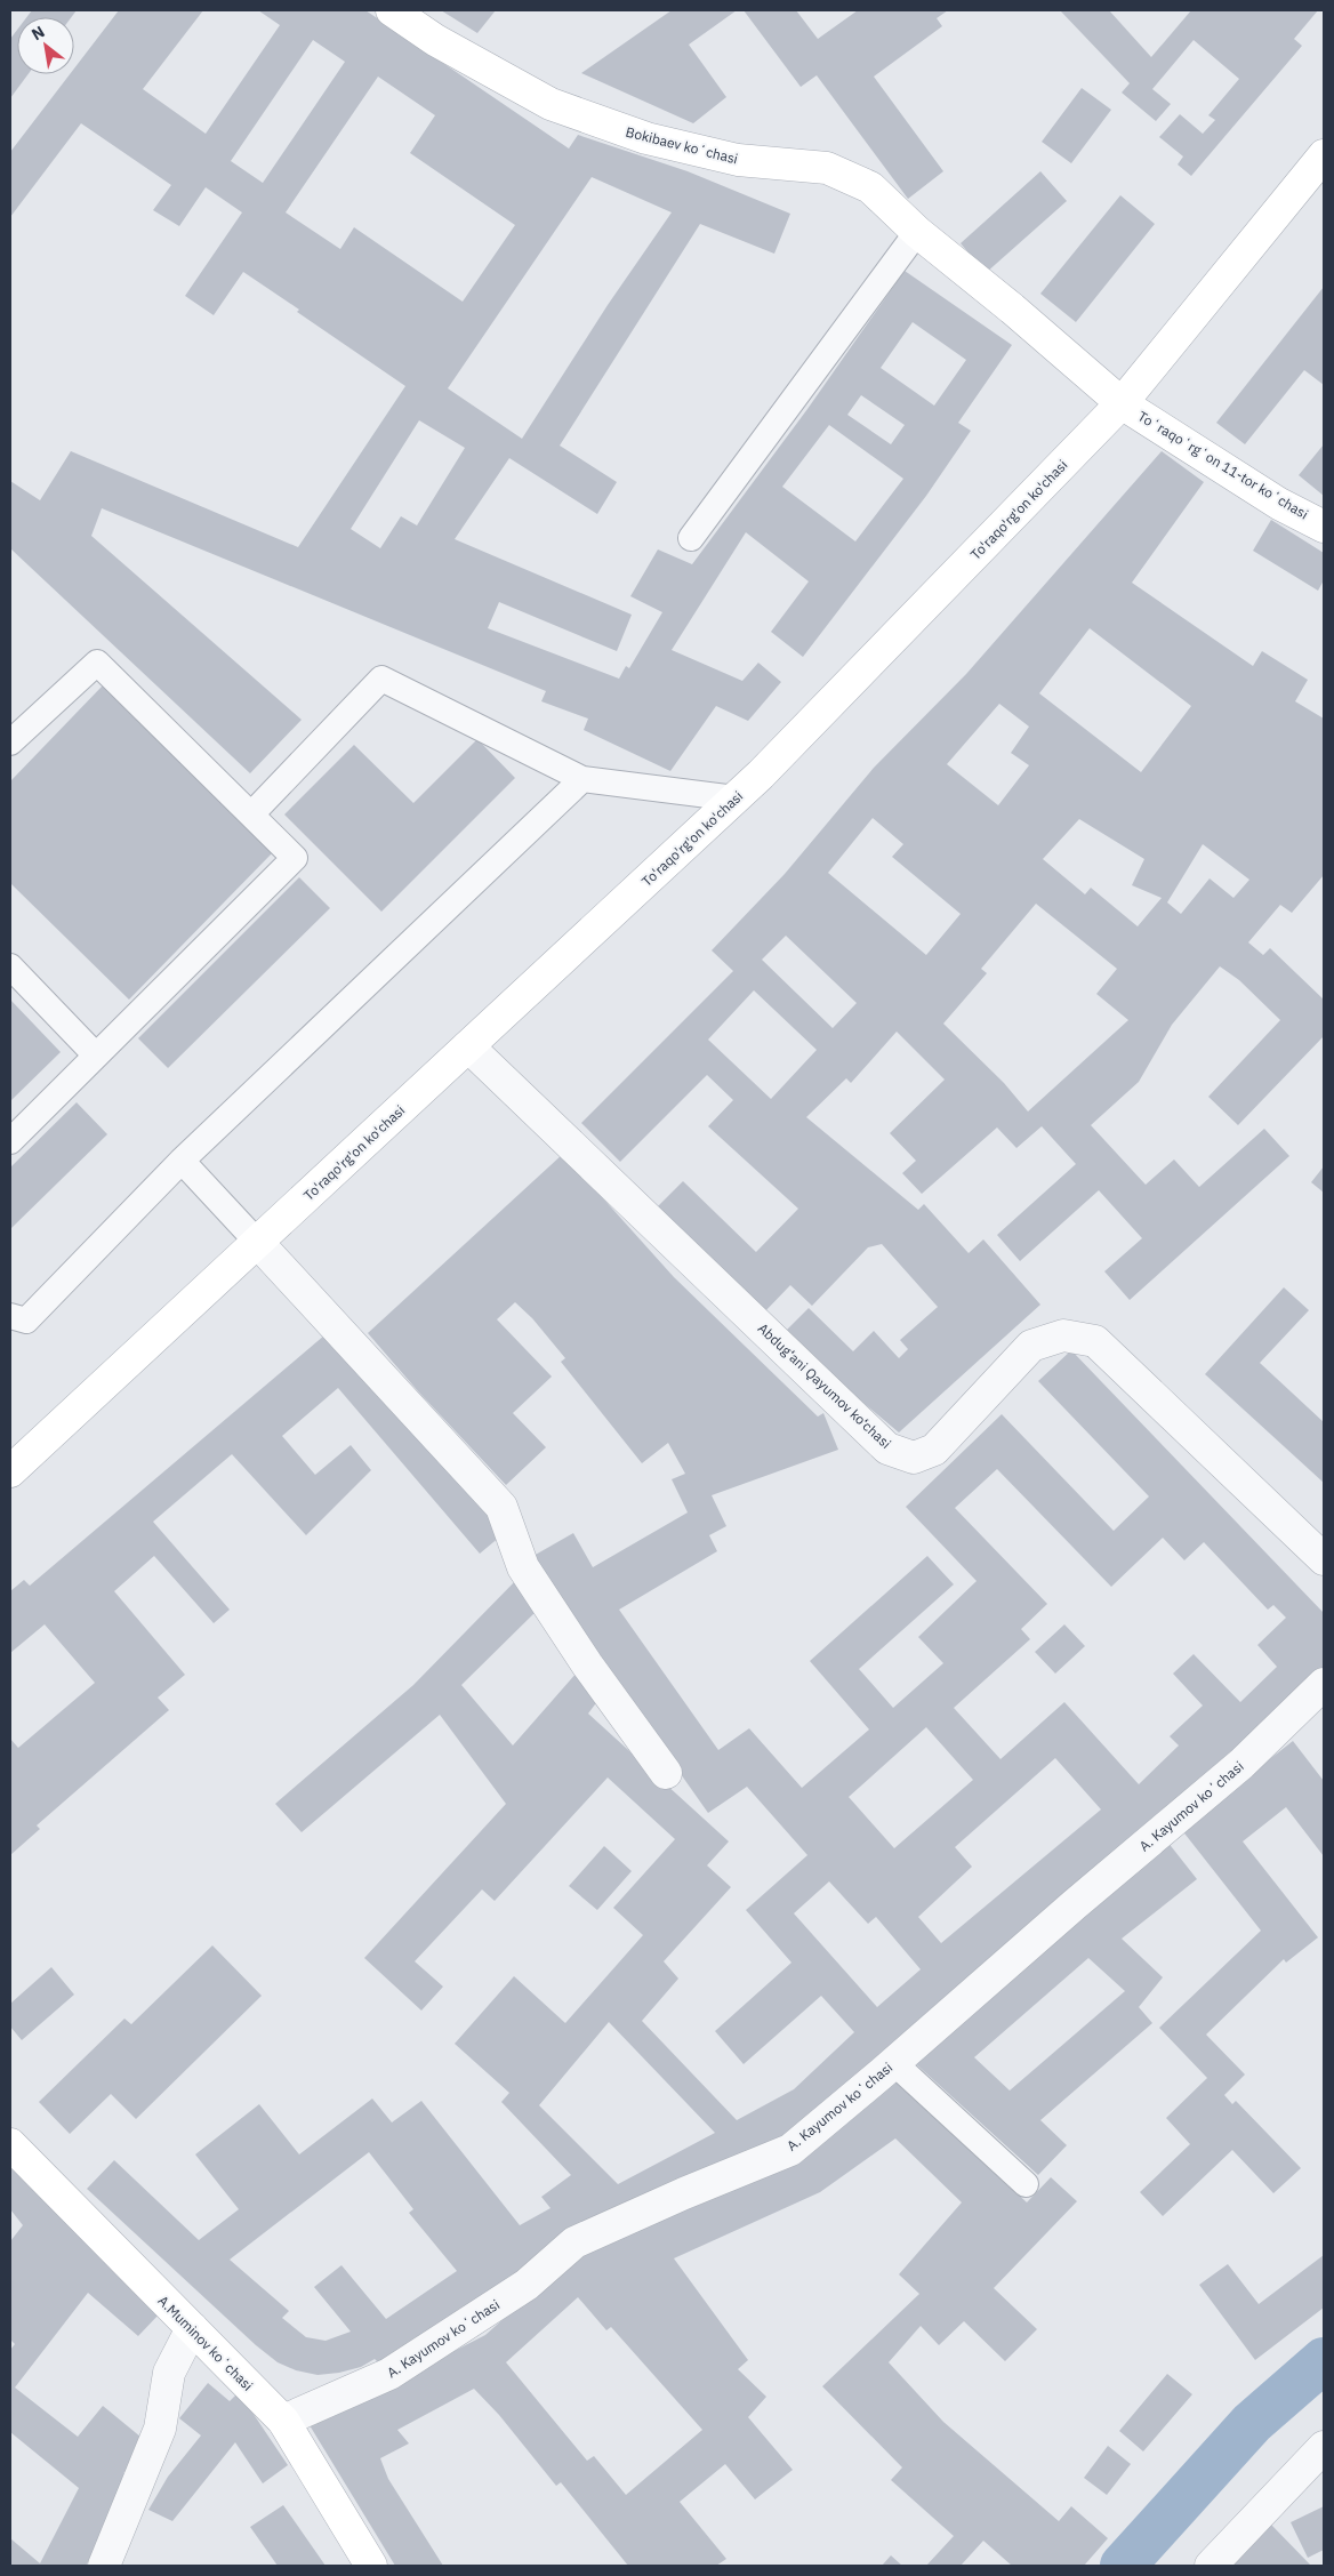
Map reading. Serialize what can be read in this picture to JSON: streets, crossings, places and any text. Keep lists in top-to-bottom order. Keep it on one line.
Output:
{"streets":{"main road":["Bokibaev koʻchasi","Toʻraqoʻrgʻon 11-tor koʻchasi","To'raqo'rg'on ko'chasi","A.Muminov koʻchasi"],"street":["Abdug‘ani Qayumov ko‘chasi","A. Kayumov koʻchasi"]},"crossings":[["Bokibaev koʻchasi","Toʻraqoʻrgʻon 11-tor koʻchasi"],["Bokibaev koʻchasi","To'raqo'rg'on ko'chasi"],["Toʻraqoʻrgʻon 11-tor koʻchasi","To'raqo'rg'on ko'chasi"],["To'raqo'rg'on ko'chasi","Abdug‘ani Qayumov ko‘chasi"],["A. Kayumov koʻchasi","A.Muminov koʻchasi"]],"north":"top left"}
